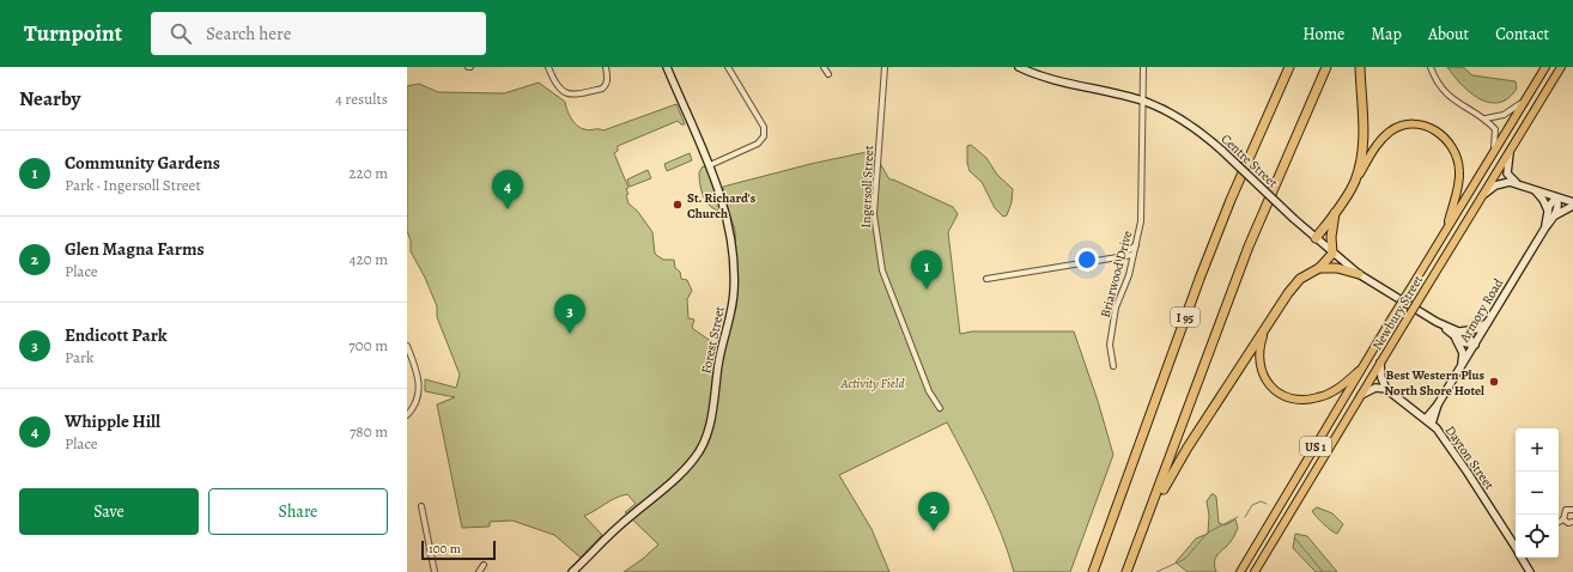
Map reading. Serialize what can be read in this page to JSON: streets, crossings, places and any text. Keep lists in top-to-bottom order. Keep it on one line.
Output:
{"streets":{"highway":["I 95"],"main road":["Centre Street","Armory Road","Newbury Street","Forest Street","US 1","Dayton Street"],"street":["Ingersoll Street","Briarwood Drive"]},"crossings":[["Centre Street","Briarwood Drive"],["Centre Street","Armory Road"],["Armory Road","Dayton Street"]],"parks":["Activity Field"],"places":["St. Richard's Church","Best Western Plus North Shore Hotel"],"scale_bar":"100 m","page":{"header":"Turnpoint","search":"Search here","nav":["Home","Map","About","Contact"],"heading":["Nearby","4 results"],"list":[{"mark":"1","name":"Community Gardens","note":"Park · Ingersoll Street","value":"220 m"},{"mark":"2","name":"Glen Magna Farms","note":"Place","value":"420 m"},{"mark":"3","name":"Endicott Park","note":"Park","value":"700 m"},{"mark":"4","name":"Whipple Hill","note":"Place","value":"780 m"}],"pins":["4","1","3","2"],"map_buttons":["+","−"],"buttons":["Save","Share"],"scale":"100 m"}}
